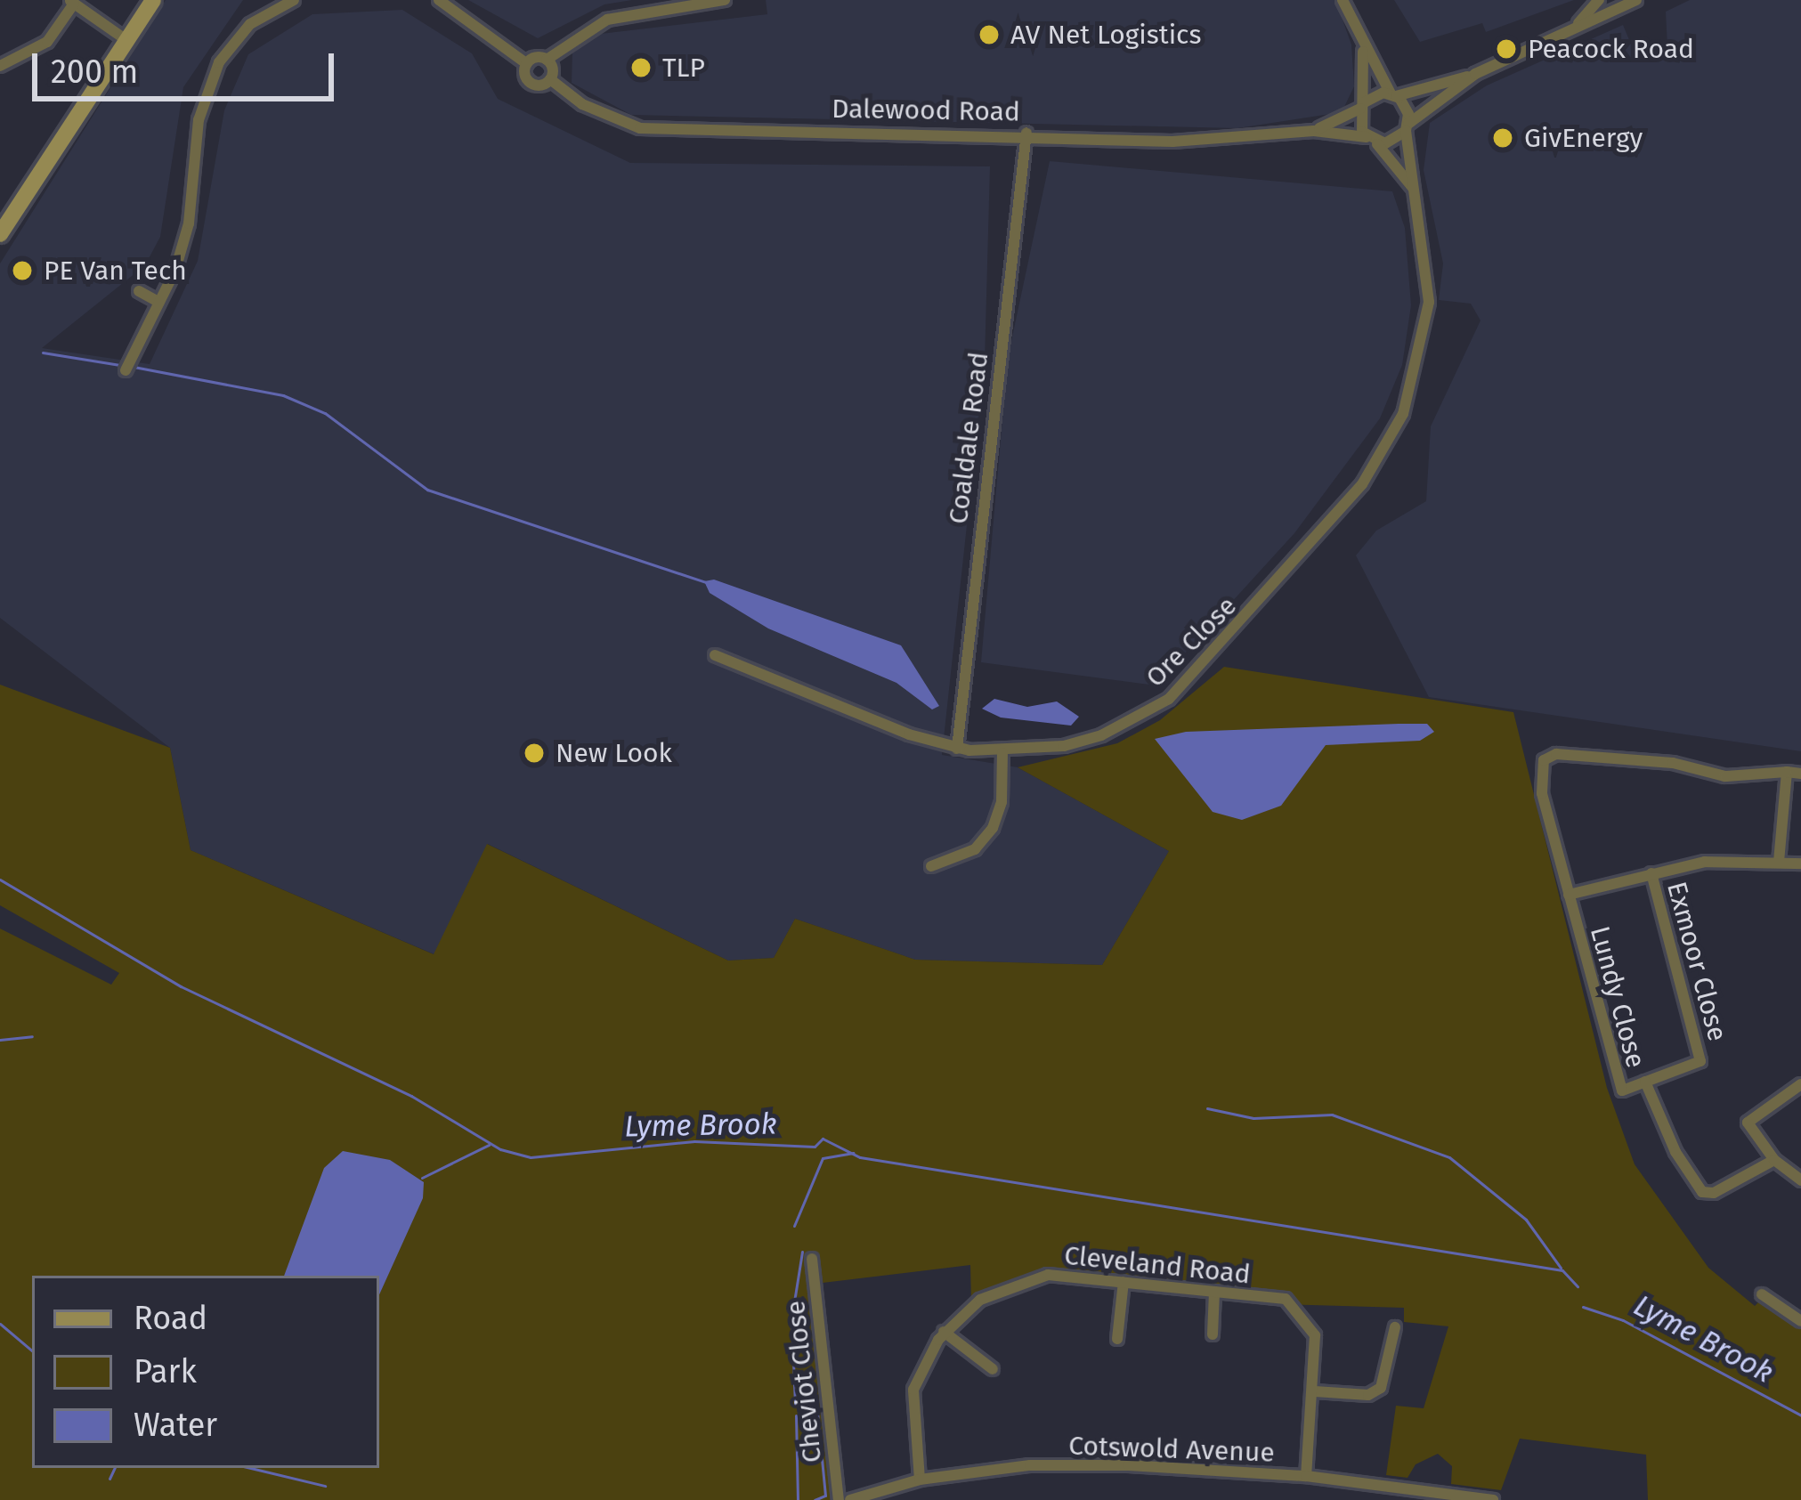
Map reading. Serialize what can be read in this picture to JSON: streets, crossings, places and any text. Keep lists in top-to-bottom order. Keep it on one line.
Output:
{"streets":{"street":["Dalewood Road","Coaldale Road","Ore Close","Exmoor Close","Lundy Close","Cleveland Road","Cheviot Close","Cotswold Avenue"]},"crossings":[["Dalewood Road","Coaldale Road"],["Dalewood Road","Ore Close"],["Coaldale Road","Ore Close"],["Exmoor Close","Lundy Close"],["Cleveland Road","Cotswold Avenue"]],"water":["Lyme Brook"],"places":["AV Net Logistics","Peacock Road","TLP","GivEnergy","PE Van Tech","New Look"],"legend":["Road","Park","Water"],"scale_bar":"200 m"}
